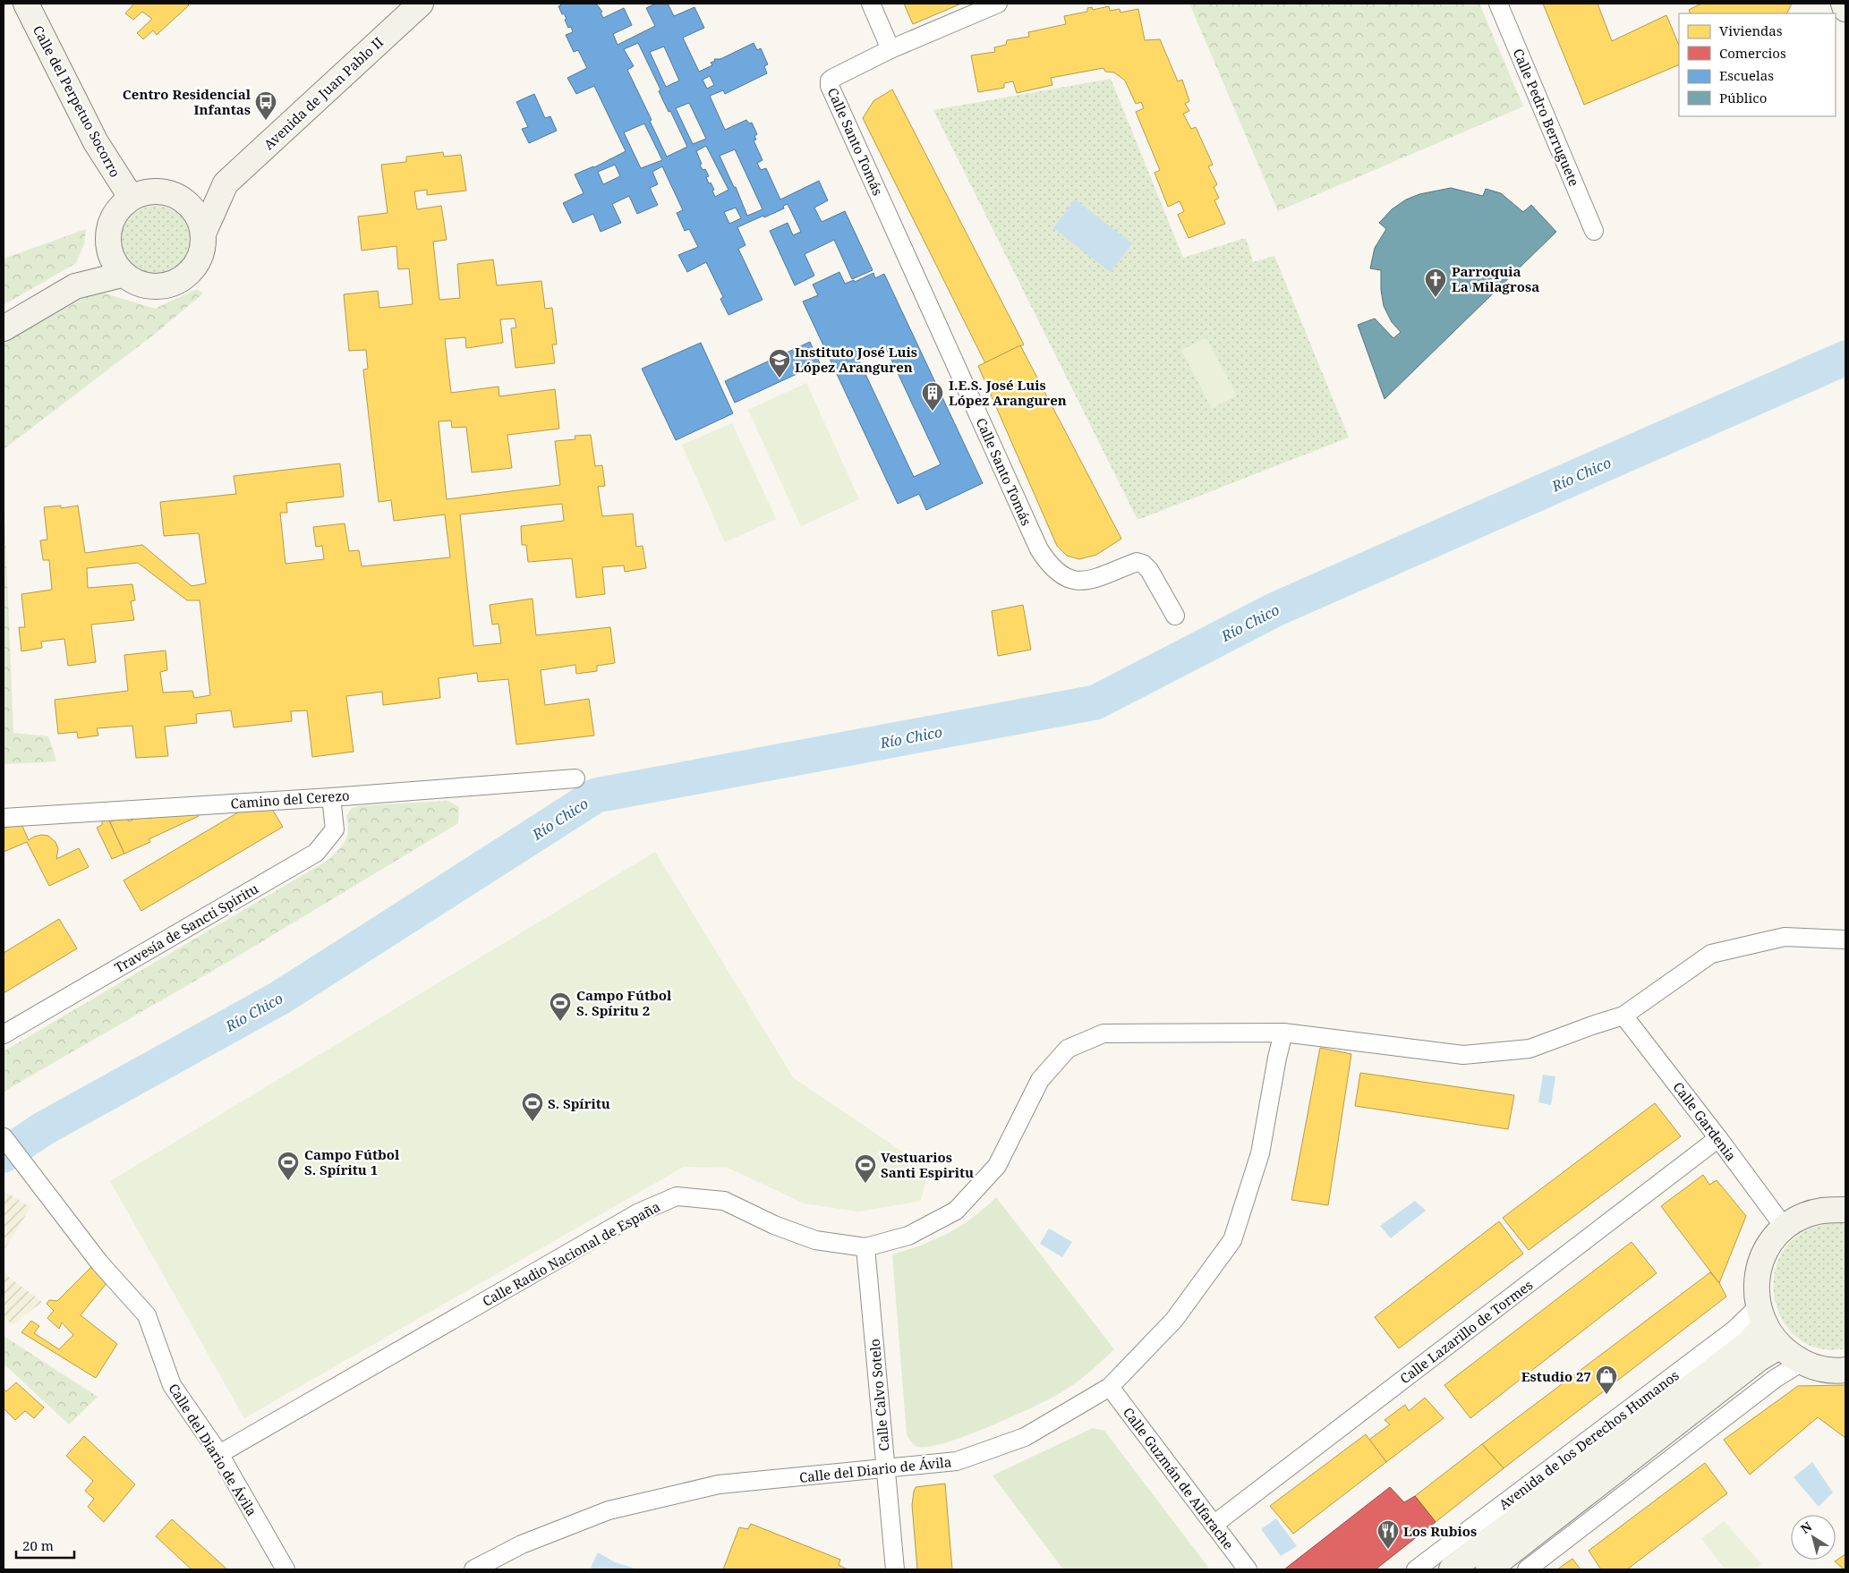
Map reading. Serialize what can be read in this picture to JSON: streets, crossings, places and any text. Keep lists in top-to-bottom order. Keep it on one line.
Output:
{"streets":{"main road":["Avenida de Juan Pablo II","Calle del Perpetuo Socorro","Avenida de los Derechos Humanos"],"street":["Calle Pedro Berruguete","Calle Santo Tomás","Camino del Cerezo","Travesía de Sancti Spiritu","Calle Gardenia","Calle Radio Nacional de España","Calle Lazarillo de Tormes","Calle Calvo Sotelo","Calle del Diario de Ávila","Calle Guzmán de Alfarache"]},"crossings":[["Avenida de Juan Pablo II","Calle del Perpetuo Socorro"],["Camino del Cerezo","Travesía de Sancti Spiritu"],["Calle Gardenia","Calle Radio Nacional de España"],["Calle Gardenia","Calle Lazarillo de Tormes"],["Calle Radio Nacional de España","Calle Calvo Sotelo"],["Calle Radio Nacional de España","Calle del Diario de Ávila"],["Calle Lazarillo de Tormes","Calle Guzmán de Alfarache"],["Calle Calvo Sotelo","Calle del Diario de Ávila"],["Calle del Diario de Ávila","Calle Guzmán de Alfarache"]],"water":["Río Chico"],"places":{"bus stop":["Centro Residencial Infantas"],"church":["Parroquia La Milagrosa"],"school or university":["Instituto José Luis López Aranguren"],"building":["I.E.S. José Luis López Aranguren"],"sports":["Campo Fútbol S. Spíritu 2","S. Spíritu","Campo Fútbol S. Spíritu 1","Vestuarios Santi Espiritu"],"shop":["Estudio 27"],"restaurant":["Los Rubios"]},"legend":["Viviendas","Comercios","Escuelas","Público"],"scale_bar":"20 m","north":"top left"}
